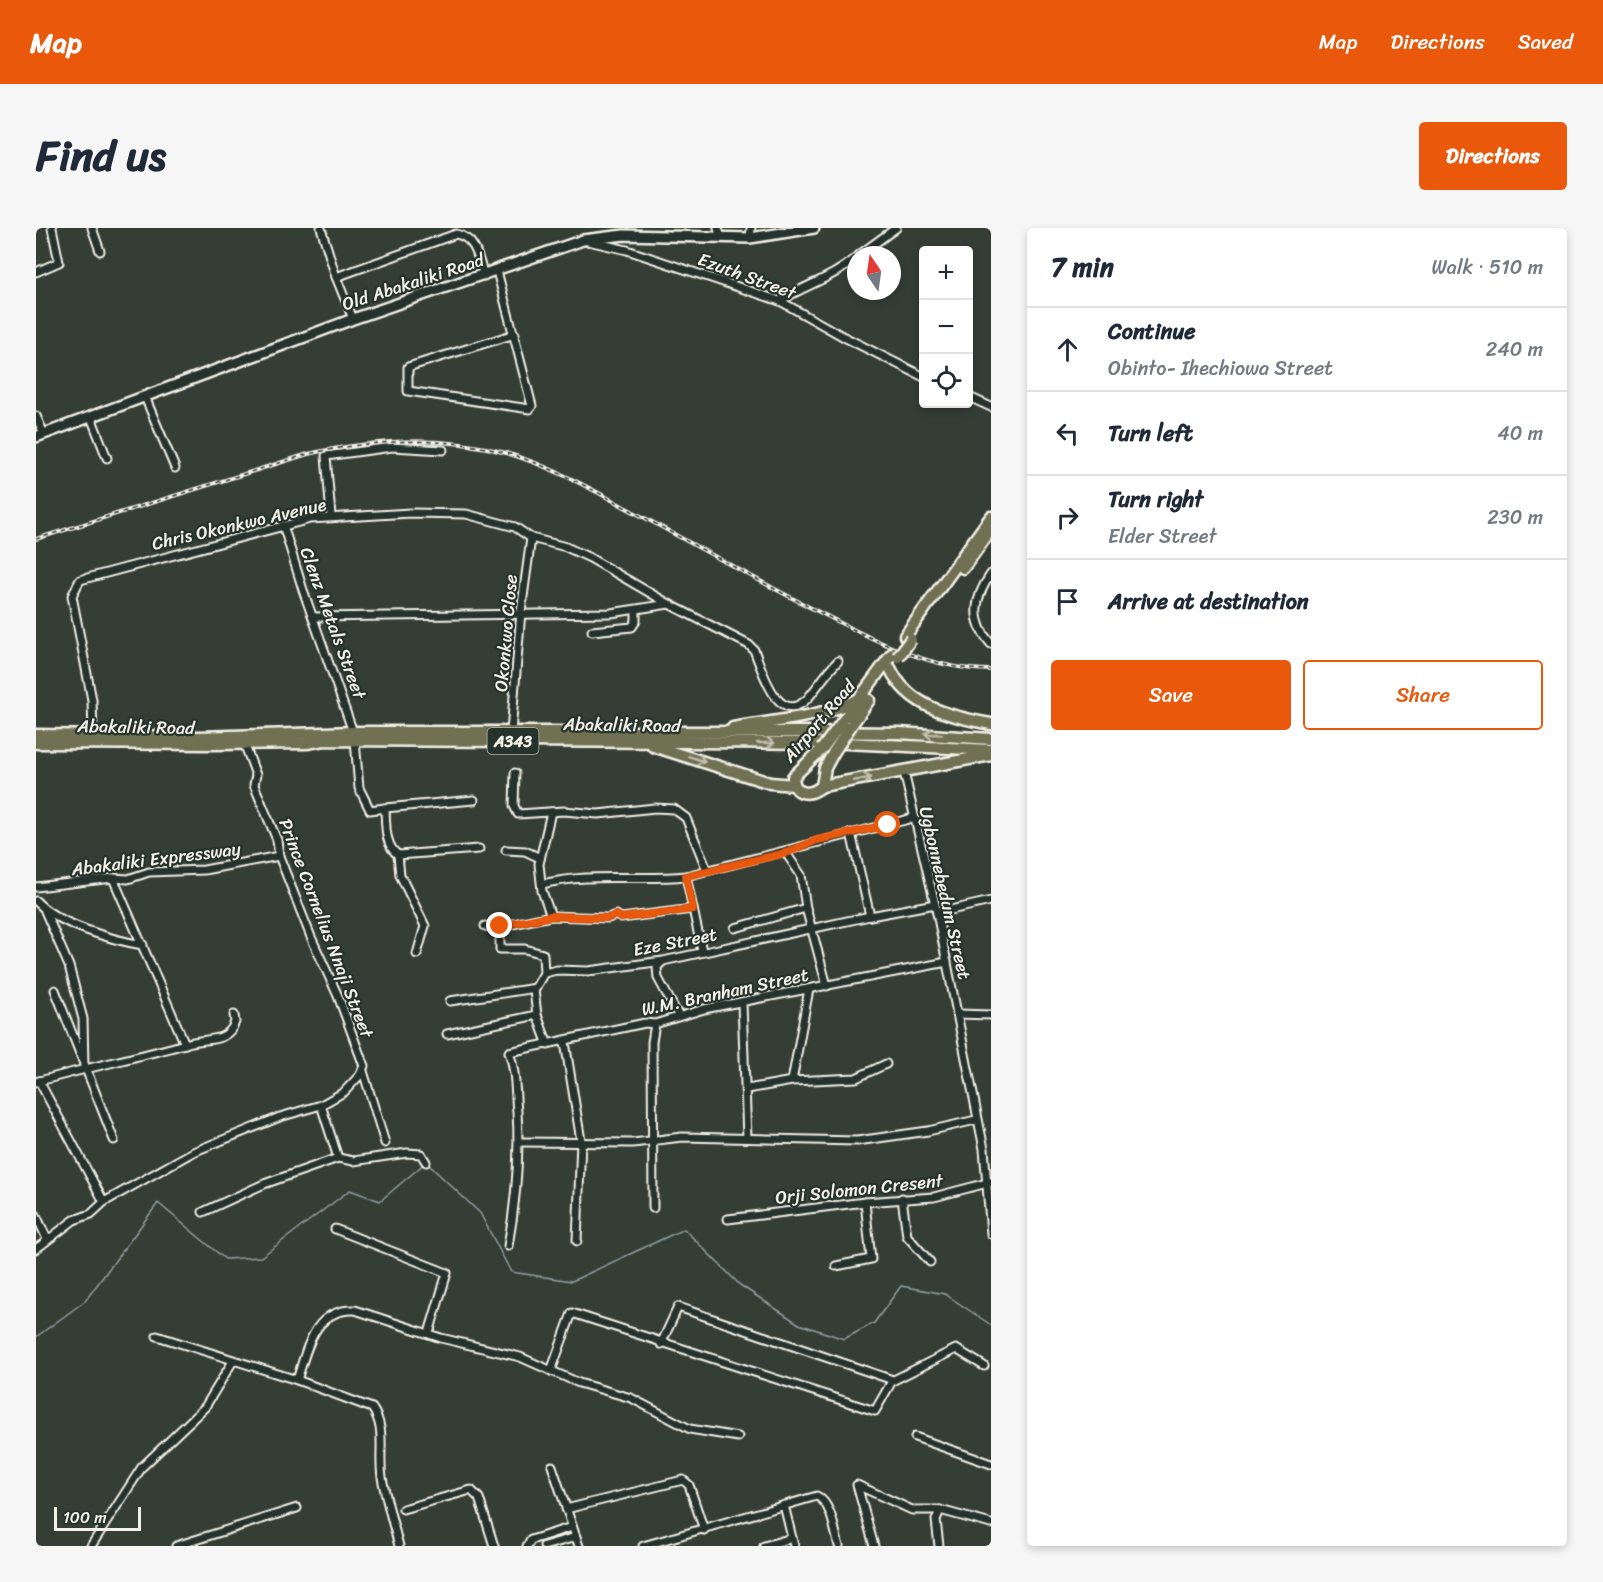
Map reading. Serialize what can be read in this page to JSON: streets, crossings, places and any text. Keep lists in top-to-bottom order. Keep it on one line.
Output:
{"streets":{"main road":["Old Abakaliki Road","Airport Road","Abakaliki Road","A343"],"street":["Ezuth Street","Chris Okonkwo Avenue","Clenz Metals Street","Okonkwo Close","Abakaliki Expressway","Ugbonnebedum Street","Prince Cornelius Nnaji Street","Eze Street","W.M. Branham Street","Orji Solomon Cresent"]},"crossings":[["Ezuth Street","Old Abakaliki Road"],["Chris Okonkwo Avenue","Clenz Metals Street"],["Chris Okonkwo Avenue","Okonkwo Close"],["Chris Okonkwo Avenue","Abakaliki Road"],["Clenz Metals Street","Abakaliki Road"],["Okonkwo Close","Abakaliki Road"],["Abakaliki Road","Prince Cornelius Nnaji Street"],["Abakaliki Expressway","Prince Cornelius Nnaji Street"],["Ugbonnebedum Street","Eze Street"],["Ugbonnebedum Street","W.M. Branham Street"],["Ugbonnebedum Street","Orji Solomon Cresent"]],"scale_bar":"100 m","north":"top","page":{"header":"Map","nav":["Map","Directions","Saved"],"title":"Find us","buttons":["Directions",["Save","Share"]],"heading":["7 min","Walk · 510 m"],"map_buttons":["+","−"],"list":[["Continue","Obinto- Ihechiowa Street","240 m"],["Turn left","40 m"],["Turn right","Elder Street","230 m"],"Arrive at destination"],"scale":"100 m"}}
